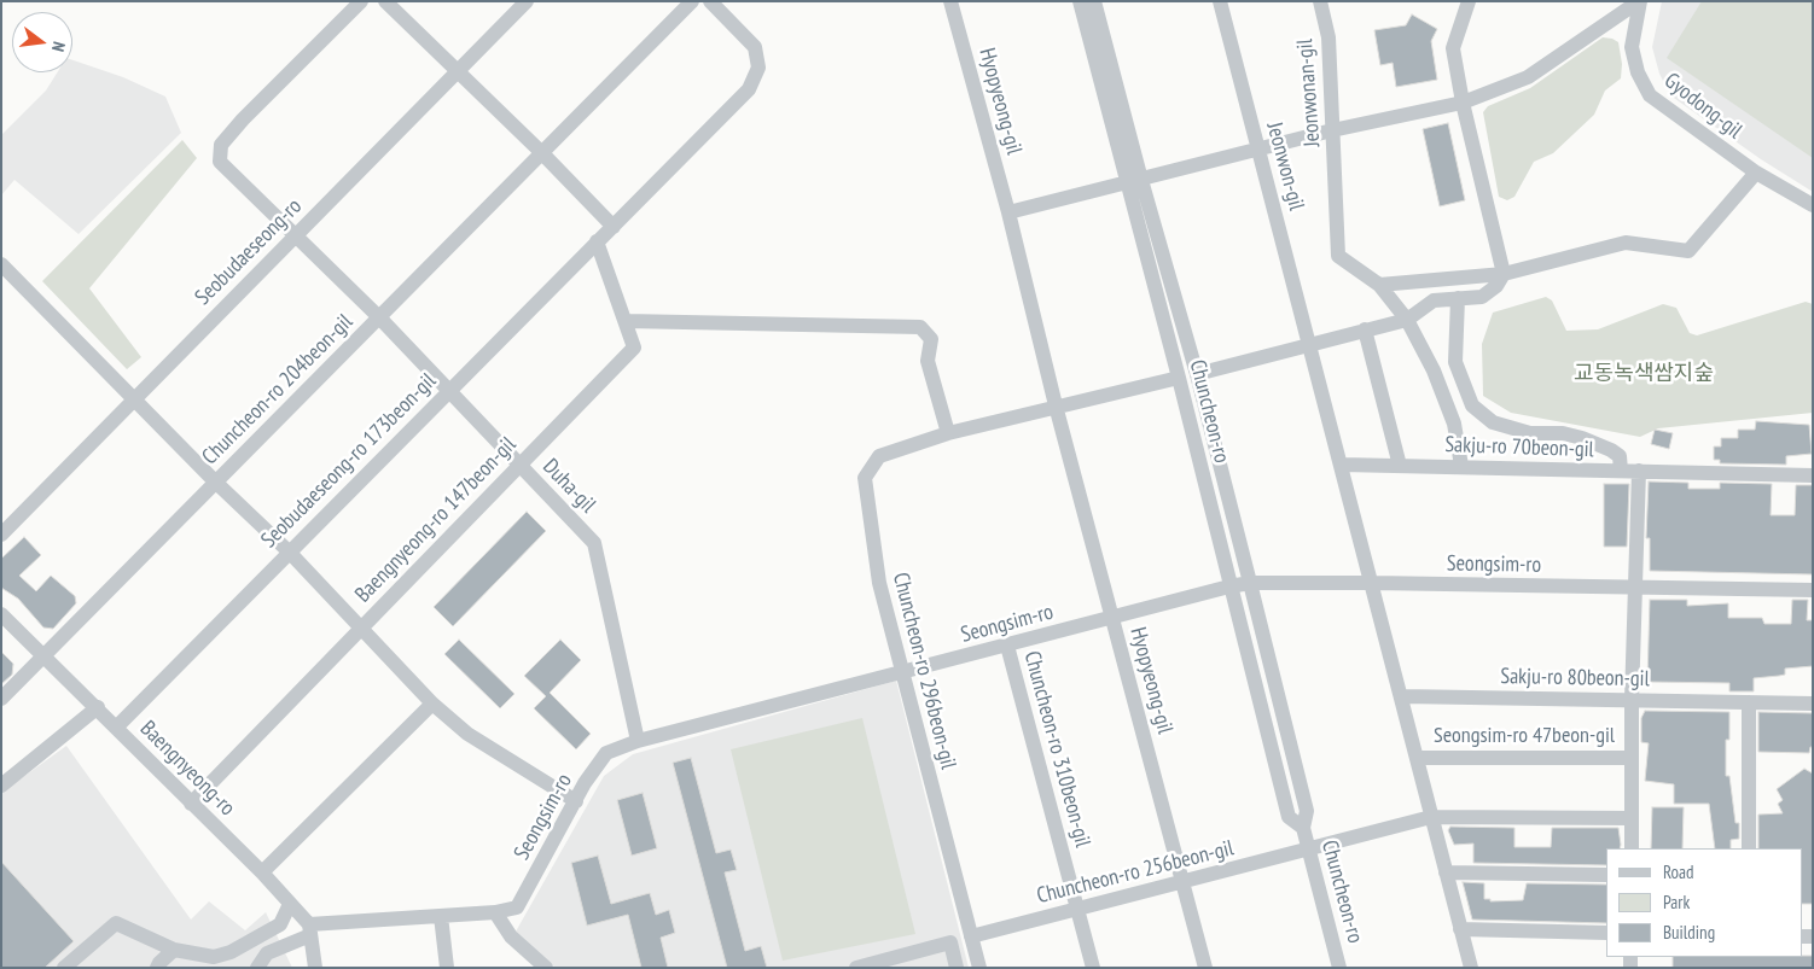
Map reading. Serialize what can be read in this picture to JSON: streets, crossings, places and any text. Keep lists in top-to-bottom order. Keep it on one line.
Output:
{"streets":{"street":["Jeonwonan-gil","Hyopyeong-gil","Gyodong-gil","Jeonwon-gil","Seobudaeseong-ro","Chuncheon-ro 204beon-gil","Chuncheon-ro","Sakju-ro 70beon-gil","Seobudaeseong-ro 173beon-gil","Duha-gil","Baengnyeong-ro 147beon-gil","Seongsim-ro","Chuncheon-ro 296beon-gil","Sakju-ro 80beon-gil","Seongsim-ro 47beon-gil","Chuncheon-ro 310beon-gil","Baengnyeong-ro","Chuncheon-ro 256beon-gil"]},"crossings":[["Jeonwonan-gil","Sakju-ro 70beon-gil"],["Hyopyeong-gil","Seongsim-ro"],["Hyopyeong-gil","Chuncheon-ro 256beon-gil"],["Jeonwon-gil","Sakju-ro 70beon-gil"],["Jeonwon-gil","Seongsim-ro"],["Jeonwon-gil","Seongsim-ro 47beon-gil"],["Seobudaeseong-ro","Duha-gil"],["Chuncheon-ro 204beon-gil","Duha-gil"],["Chuncheon-ro 204beon-gil","Baengnyeong-ro"],["Chuncheon-ro","Seongsim-ro"],["Chuncheon-ro","Chuncheon-ro 256beon-gil"],["Seobudaeseong-ro 173beon-gil","Duha-gil"],["Seobudaeseong-ro 173beon-gil","Baengnyeong-ro 147beon-gil"],["Seobudaeseong-ro 173beon-gil","Baengnyeong-ro"],["Duha-gil","Baengnyeong-ro 147beon-gil"],["Duha-gil","Seongsim-ro"],["Baengnyeong-ro 147beon-gil","Baengnyeong-ro"],["Seongsim-ro","Chuncheon-ro 296beon-gil"],["Seongsim-ro","Seongsim-ro 47beon-gil"],["Seongsim-ro","Chuncheon-ro 310beon-gil"],["Seongsim-ro","Baengnyeong-ro"],["Chuncheon-ro 296beon-gil","Chuncheon-ro 256beon-gil"],["Sakju-ro 80beon-gil","Seongsim-ro 47beon-gil"],["Seongsim-ro 47beon-gil","Chuncheon-ro 256beon-gil"],["Chuncheon-ro 310beon-gil","Chuncheon-ro 256beon-gil"]],"parks":["교동녹색쌈지숲"],"legend":["Road","Park","Building"],"north":"right"}
